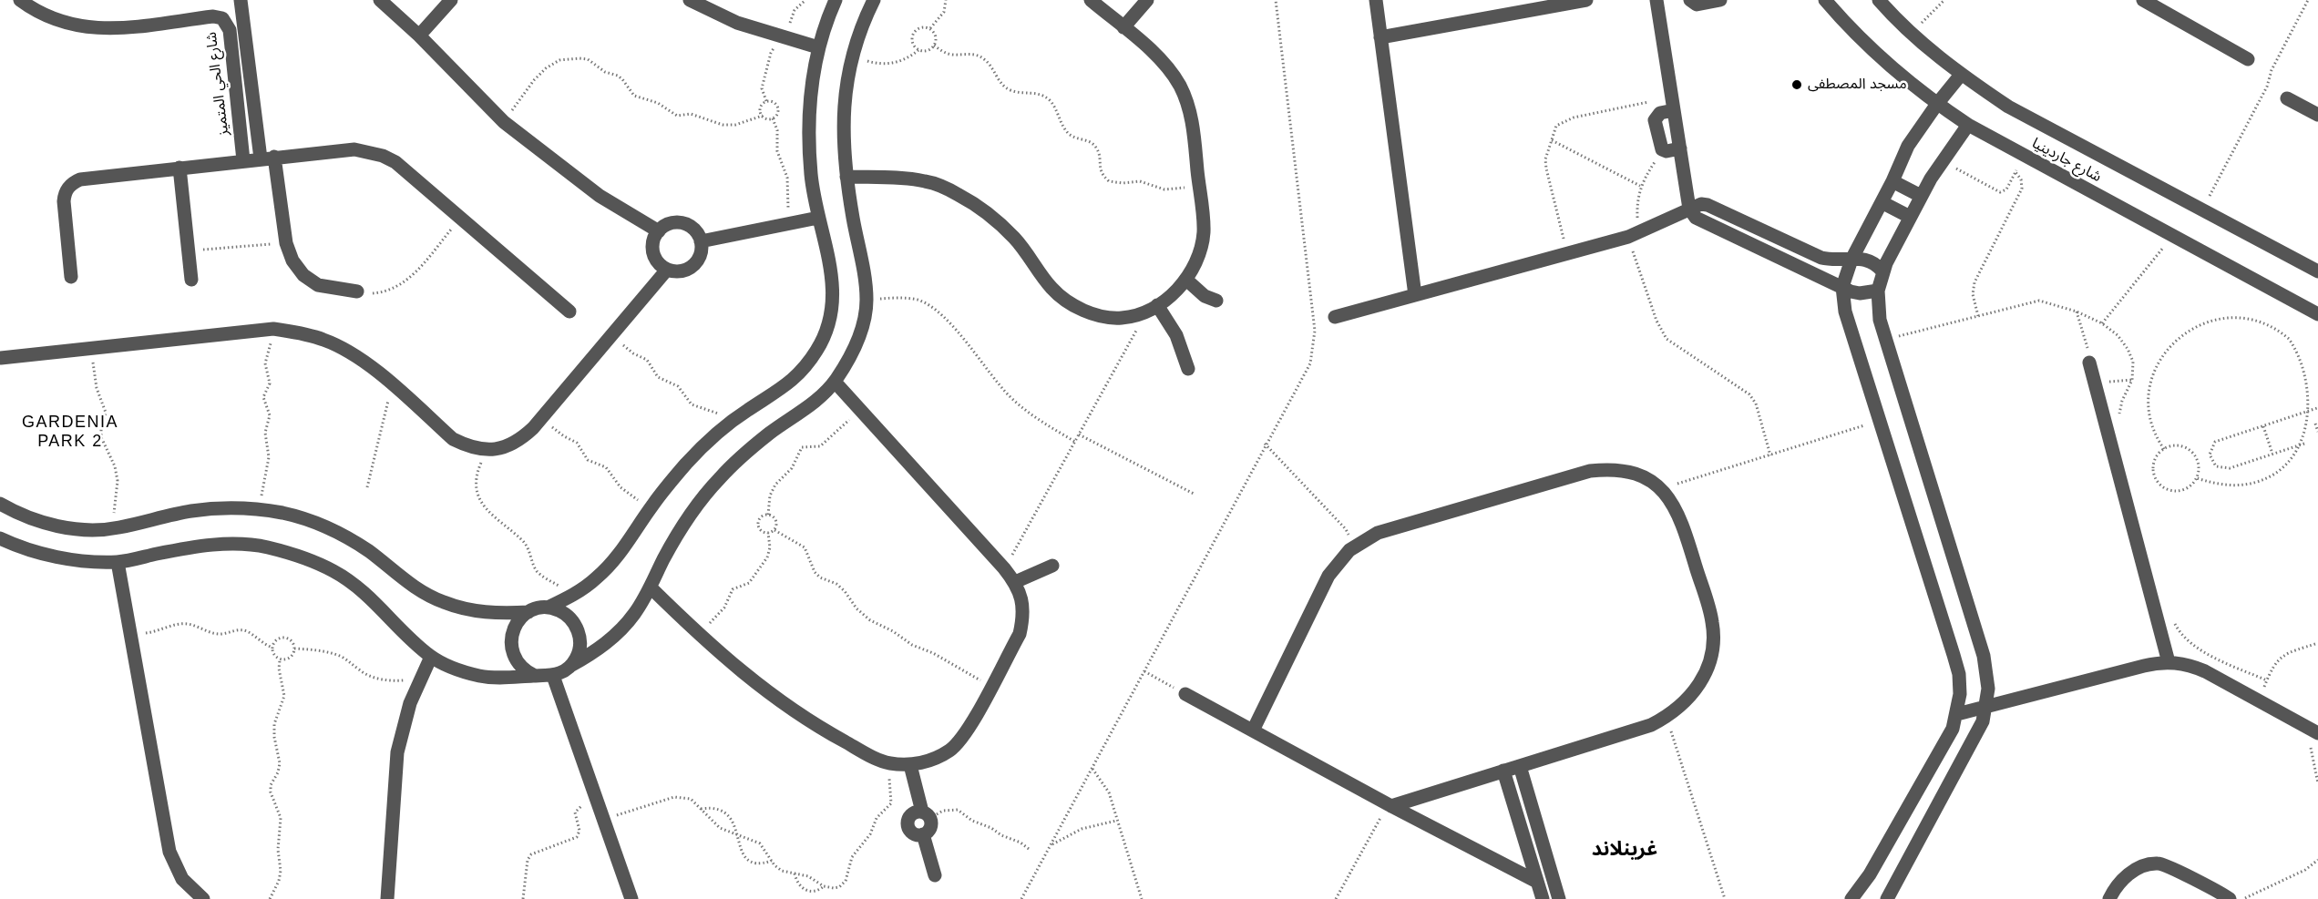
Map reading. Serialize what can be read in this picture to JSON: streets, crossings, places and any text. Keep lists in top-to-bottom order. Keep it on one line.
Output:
{"streets":{"street":["شارع الحي المتميز","شارع جاردينيا"]},"districts":["GARDENIA PARK 2","غرينلاند"],"places":["مسجد المصطفى"]}
